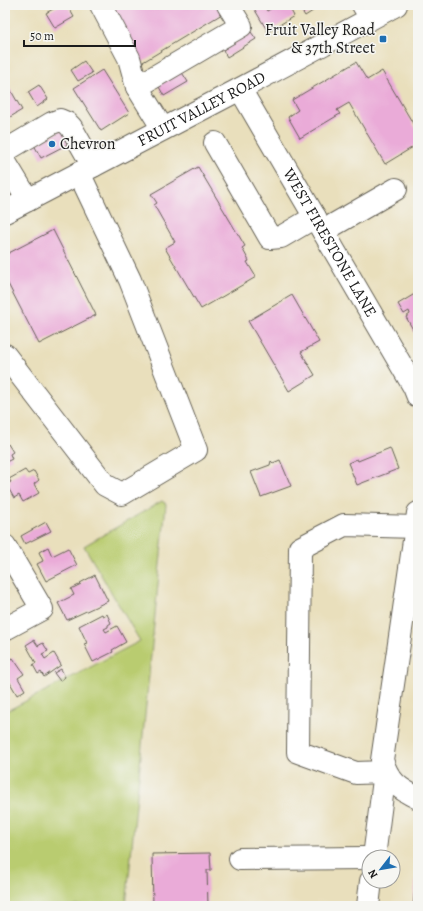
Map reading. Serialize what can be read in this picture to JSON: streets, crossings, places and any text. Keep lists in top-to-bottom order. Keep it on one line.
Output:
{"streets":{"street":["FRUIT VALLEY ROAD","WEST FIRESTONE LANE"]},"crossings":[["FRUIT VALLEY ROAD","WEST FIRESTONE LANE"]],"places":{"transit":["Fruit Valley Road & 37th Street"],"other":["Chevron"]},"scale_bar":"50 m","north":"bottom left"}
